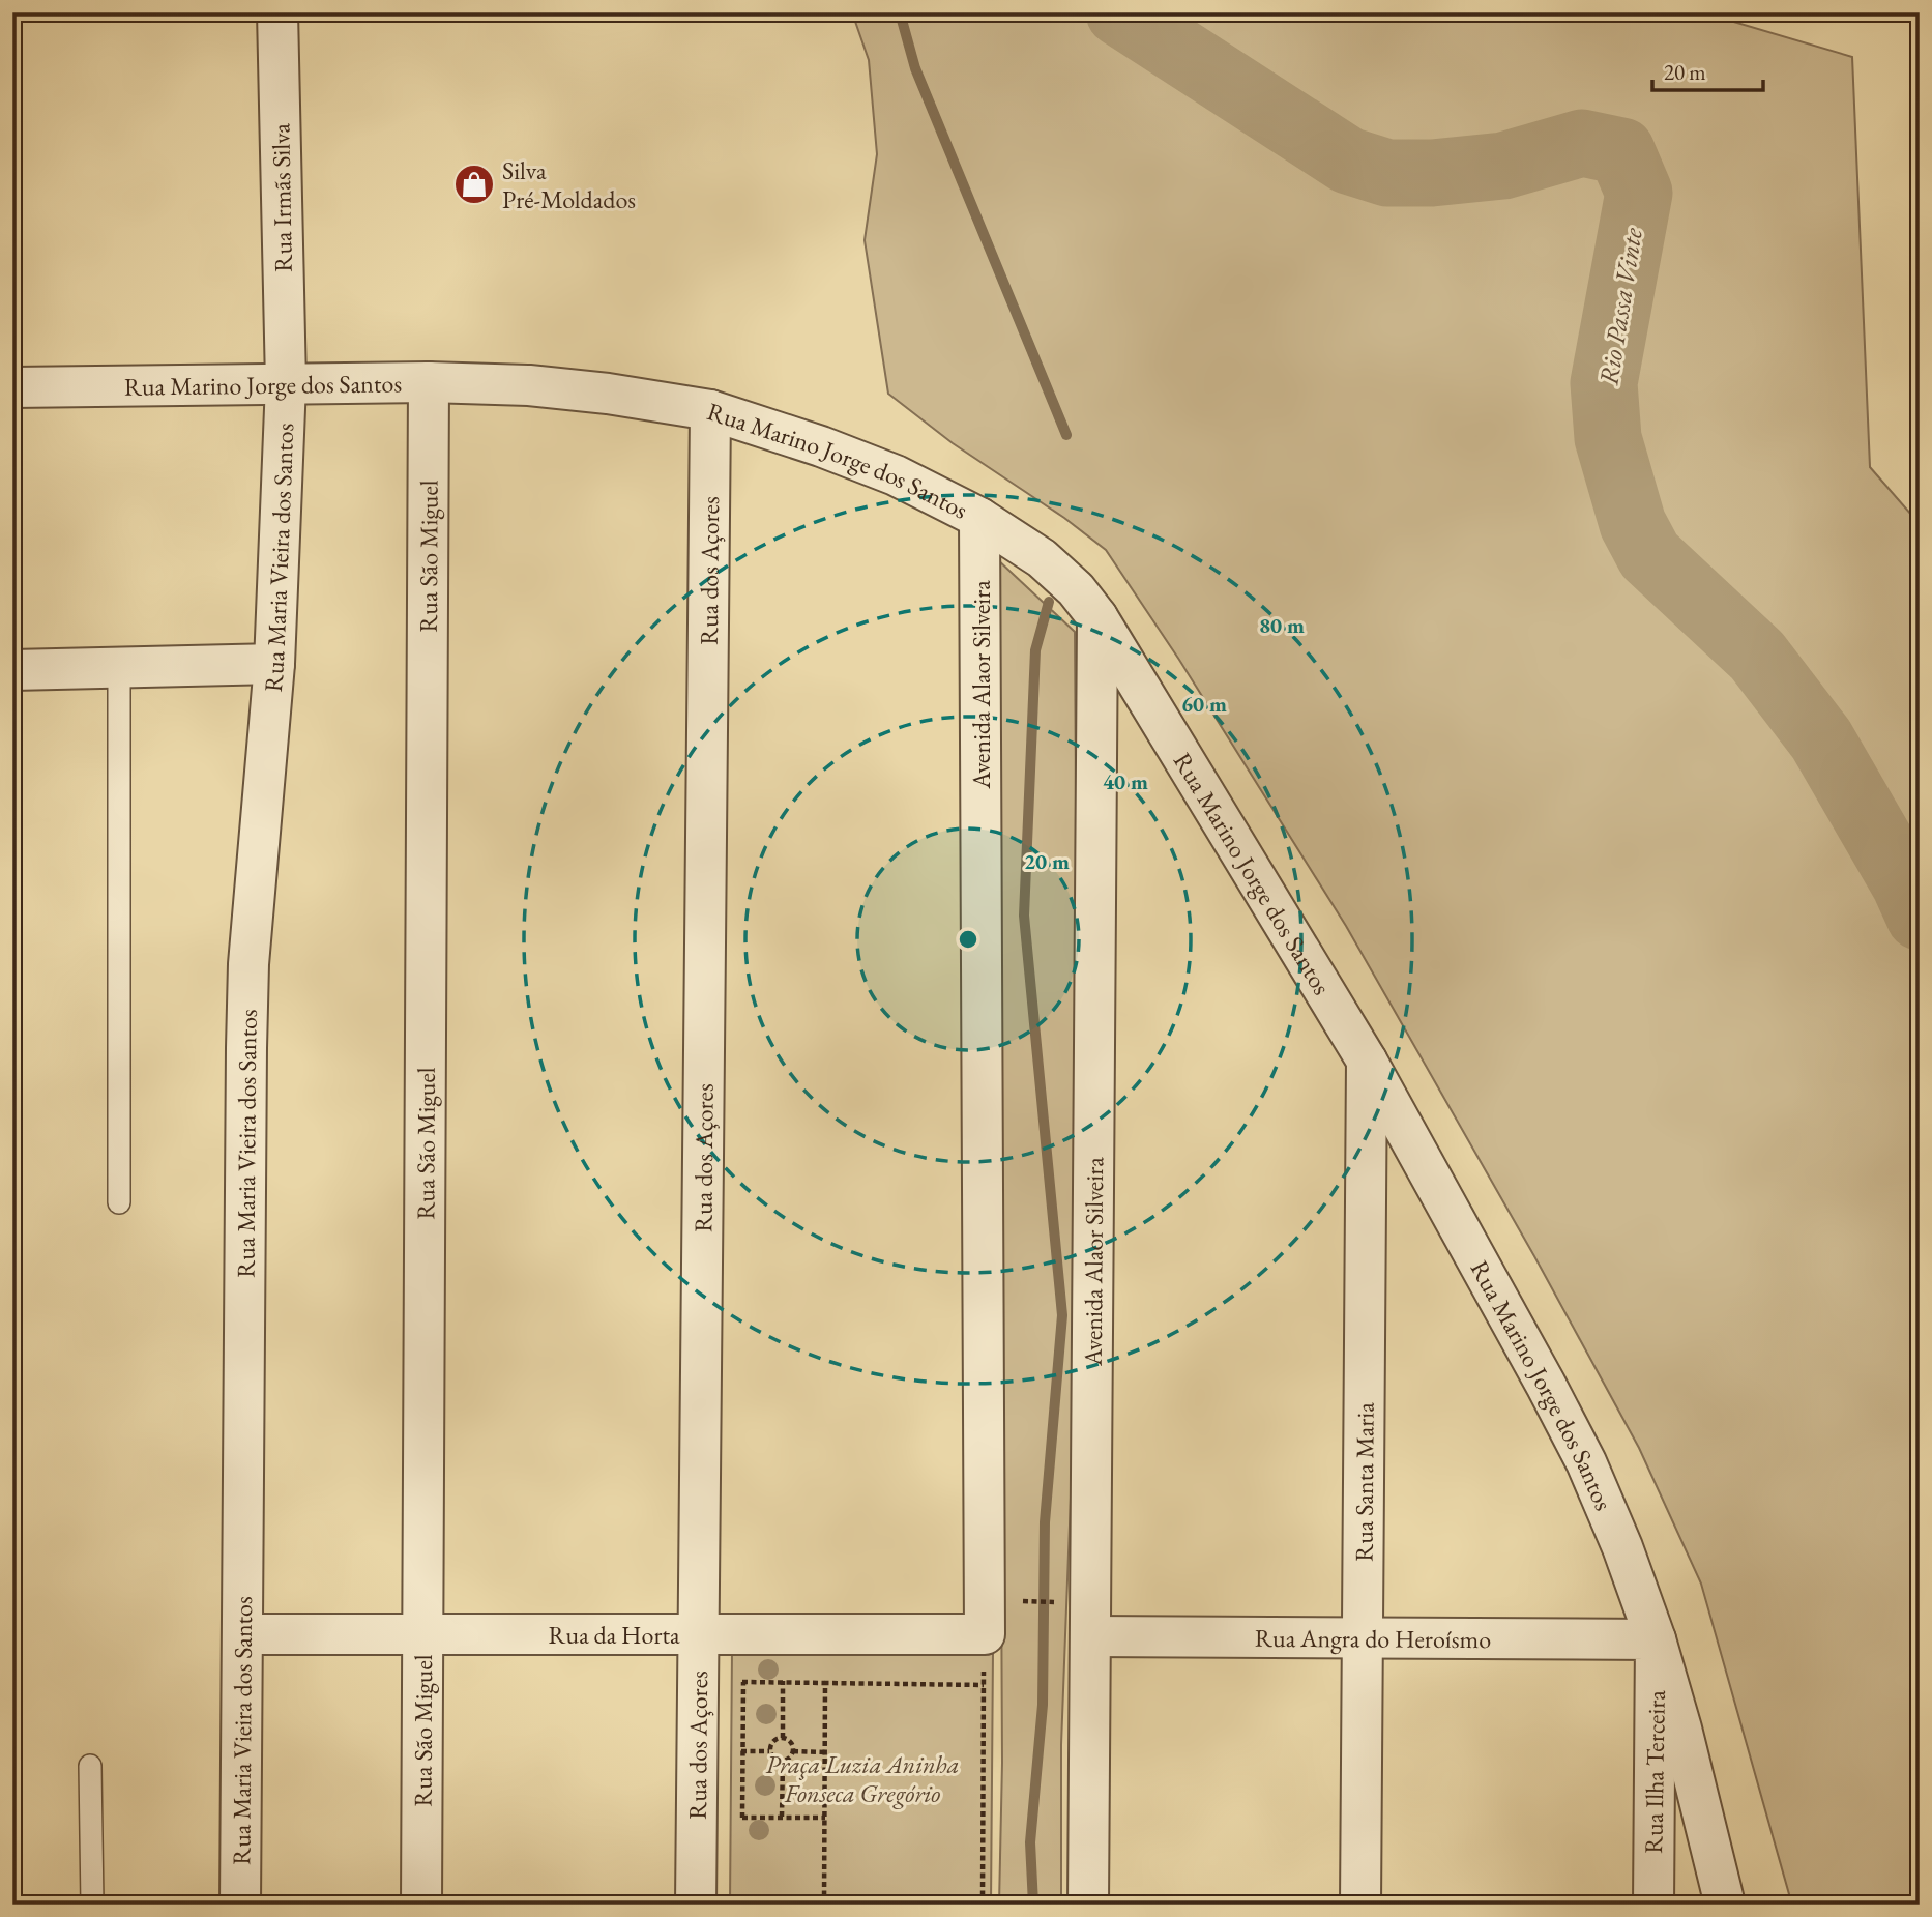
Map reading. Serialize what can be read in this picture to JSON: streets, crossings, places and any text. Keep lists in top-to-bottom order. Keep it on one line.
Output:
{"streets":{"street":["Rua Irmãs Silva","Rua Marino Jorge dos Santos","Rua São Miguel","Rua Maria Vieira dos Santos","Rua dos Açores","Avenida Alaor Silveira","Rua Santa Maria","Rua da Horta","Rua Angra do Heroísmo","Rua Ilha Terceira"]},"crossings":[["Rua Irmãs Silva","Rua Marino Jorge dos Santos"],["Rua Irmãs Silva","Rua Maria Vieira dos Santos"],["Rua Marino Jorge dos Santos","Rua São Miguel"],["Rua Marino Jorge dos Santos","Rua Maria Vieira dos Santos"],["Rua Marino Jorge dos Santos","Rua dos Açores"],["Rua Marino Jorge dos Santos","Avenida Alaor Silveira"],["Rua Marino Jorge dos Santos","Rua Santa Maria"],["Rua Marino Jorge dos Santos","Rua Angra do Heroísmo"],["Rua Marino Jorge dos Santos","Rua Ilha Terceira"],["Rua São Miguel","Rua da Horta"],["Rua Maria Vieira dos Santos","Rua da Horta"],["Rua dos Açores","Rua da Horta"],["Avenida Alaor Silveira","Rua da Horta"],["Avenida Alaor Silveira","Rua Angra do Heroísmo"],["Rua Santa Maria","Rua Angra do Heroísmo"],["Rua Angra do Heroísmo","Rua Ilha Terceira"]],"water":["Rio Passa Vinte"],"parks":["Praça Luzia Aninha Fonseca Gregório"],"places":{"shop":["Silva Pré-Moldados"]},"scale_bar":"20 m","rings":["80 m","60 m","40 m","20 m"]}
